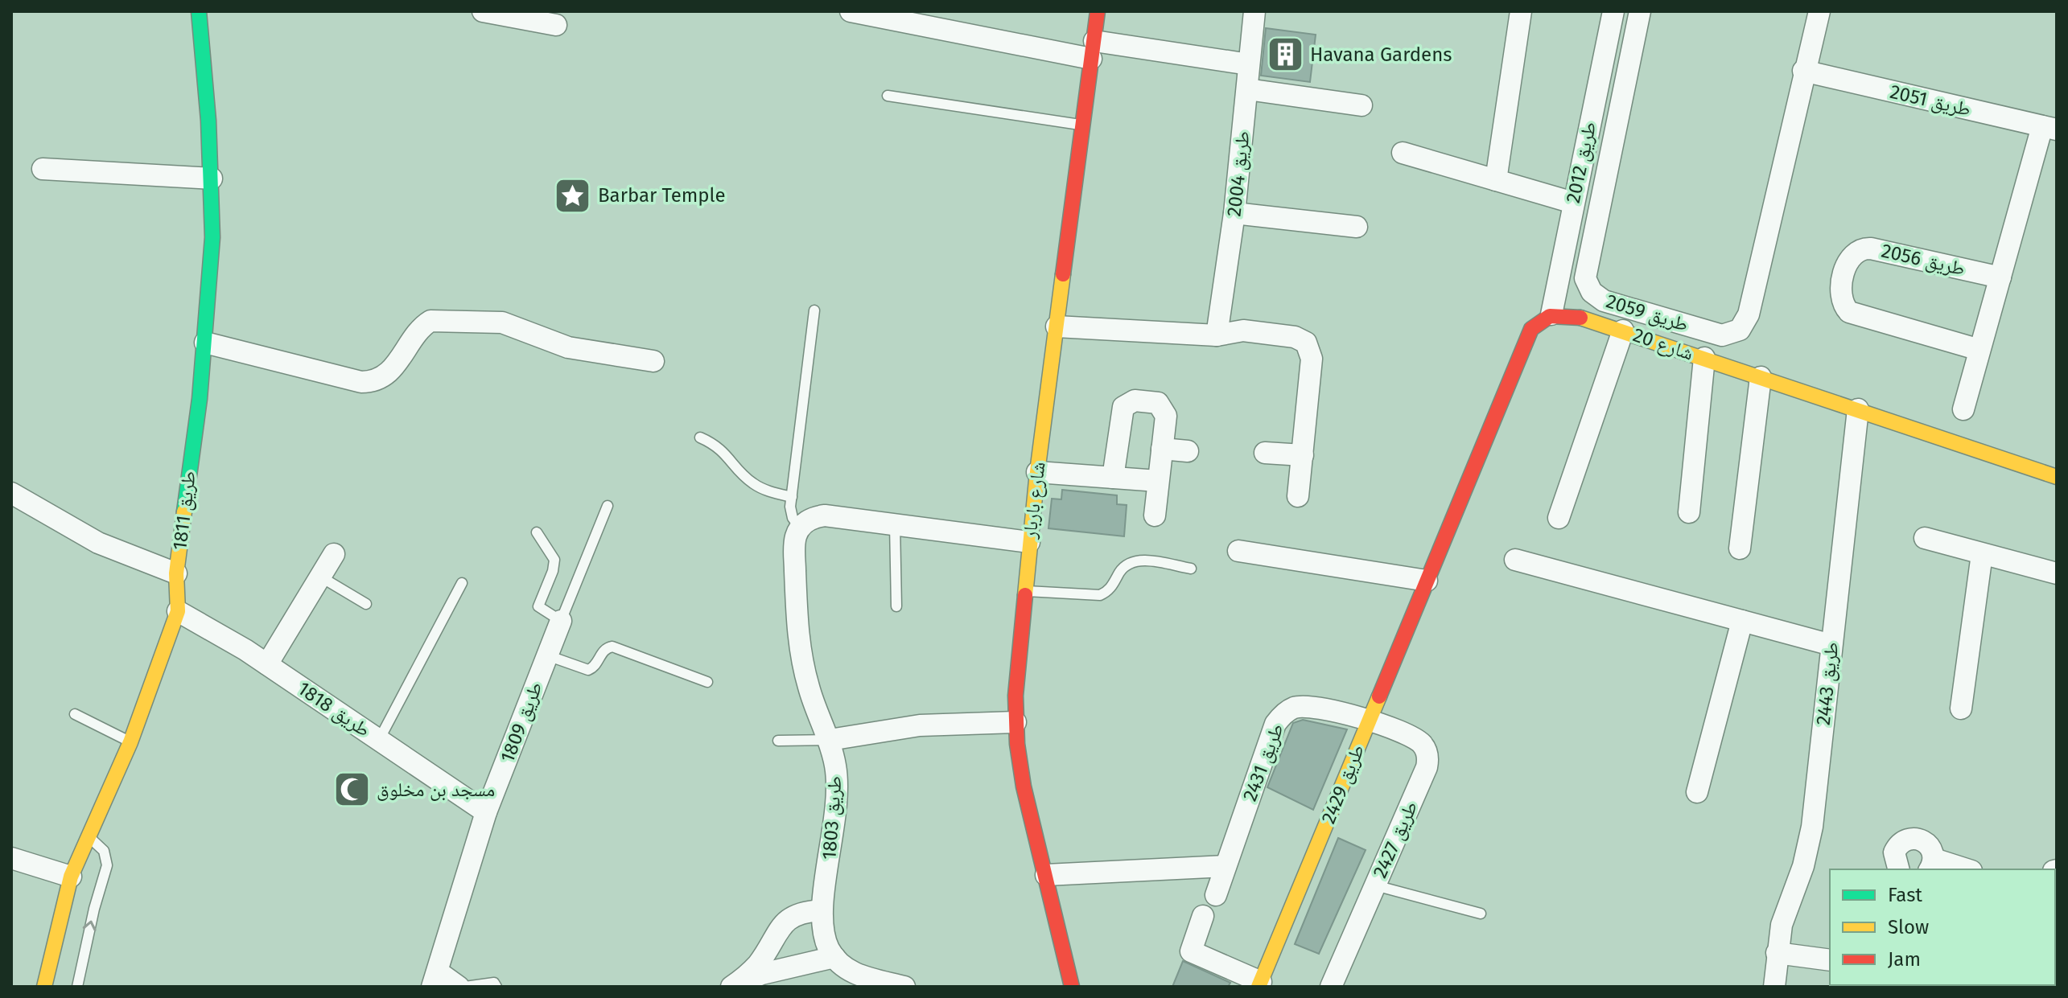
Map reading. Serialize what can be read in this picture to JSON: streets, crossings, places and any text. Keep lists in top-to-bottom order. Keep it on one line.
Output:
{"streets":{"street":["طريق 2051","طريق 2012","طريق 2004","طريق 2056","طريق 2059","شارع 20","شارع باربار","طريق 1811","طريق 2443","طريق 1818","طريق 1809","طريق 2431","طريق 2429","طريق 1803","طريق 2427"]},"crossings":[["طريق 2051","طريق 2059"],["طريق 2012","شارع 20"],["شارع 20","طريق 2443"],["طريق 1811","طريق 1818"],["طريق 1818","طريق 1809"],["طريق 2431","طريق 2429"],["طريق 2431","طريق 2427"],["طريق 2429","طريق 2427"]],"places":{"building":["Havana Gardens"],"place":["Barbar Temple"],"mosque":["مسجد بن مخلوق"]},"legend":["Fast","Slow","Jam"]}
